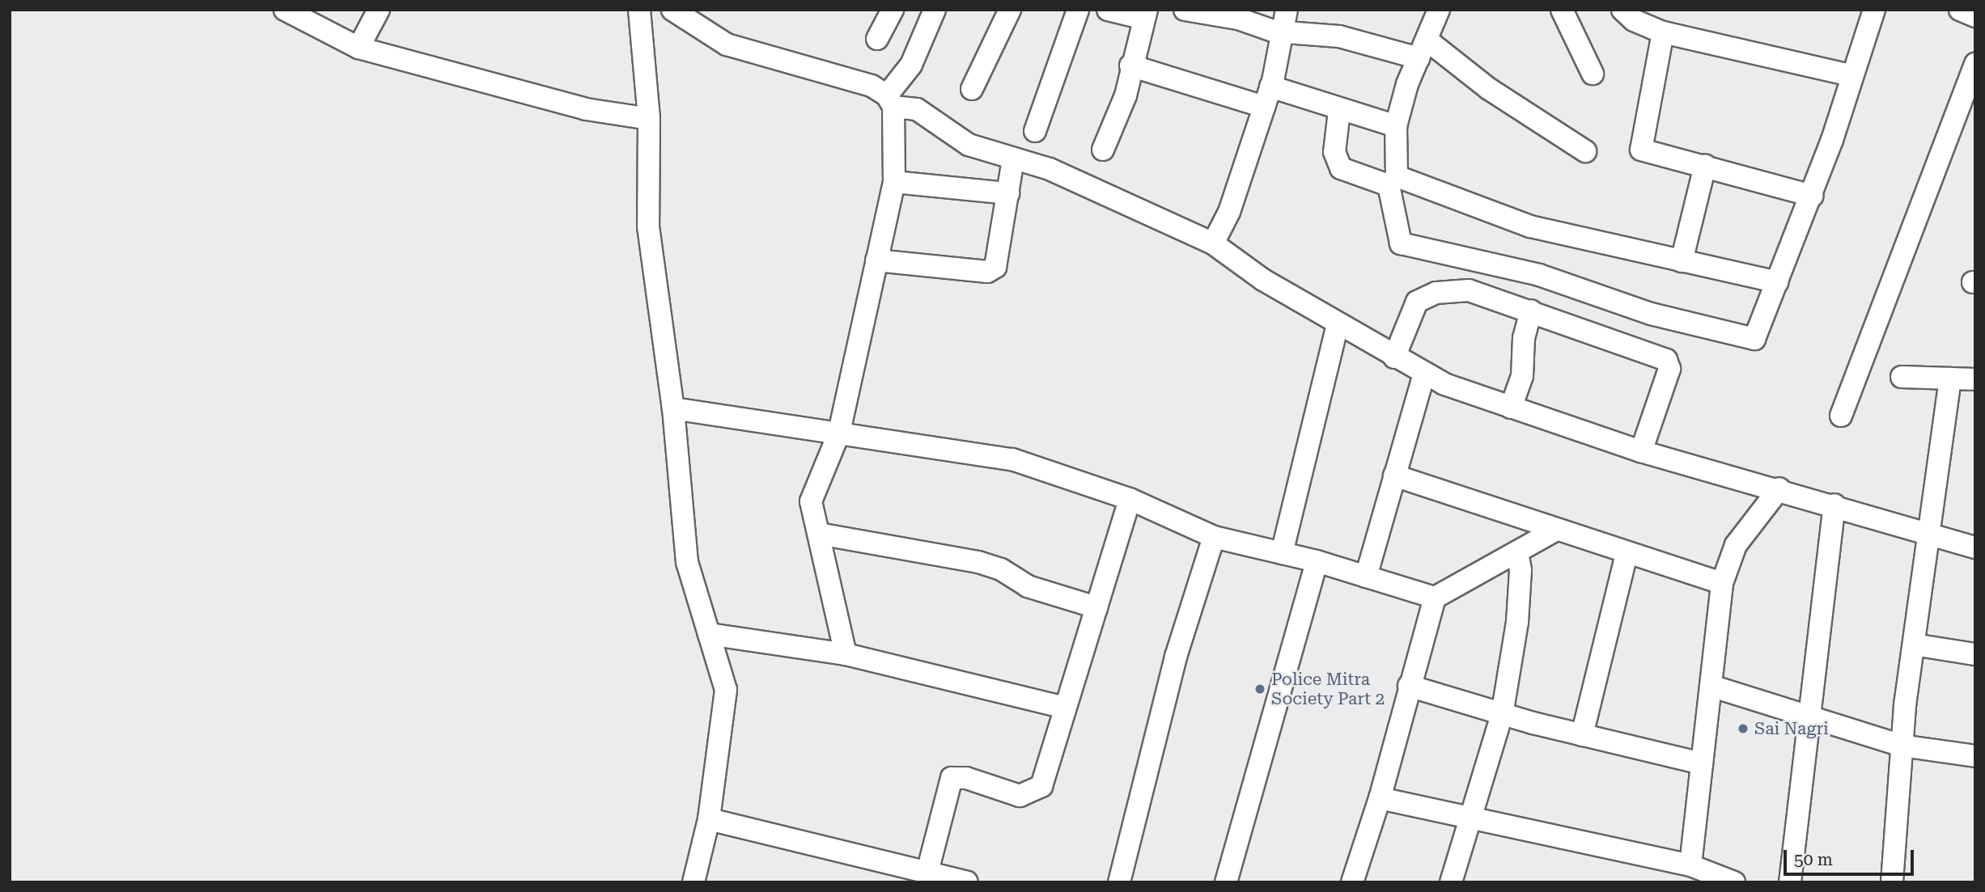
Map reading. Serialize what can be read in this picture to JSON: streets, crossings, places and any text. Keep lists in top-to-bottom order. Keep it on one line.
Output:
{"places":["Police Mitra Society Part 2","Sai Nagri"],"scale_bar":"50 m"}
